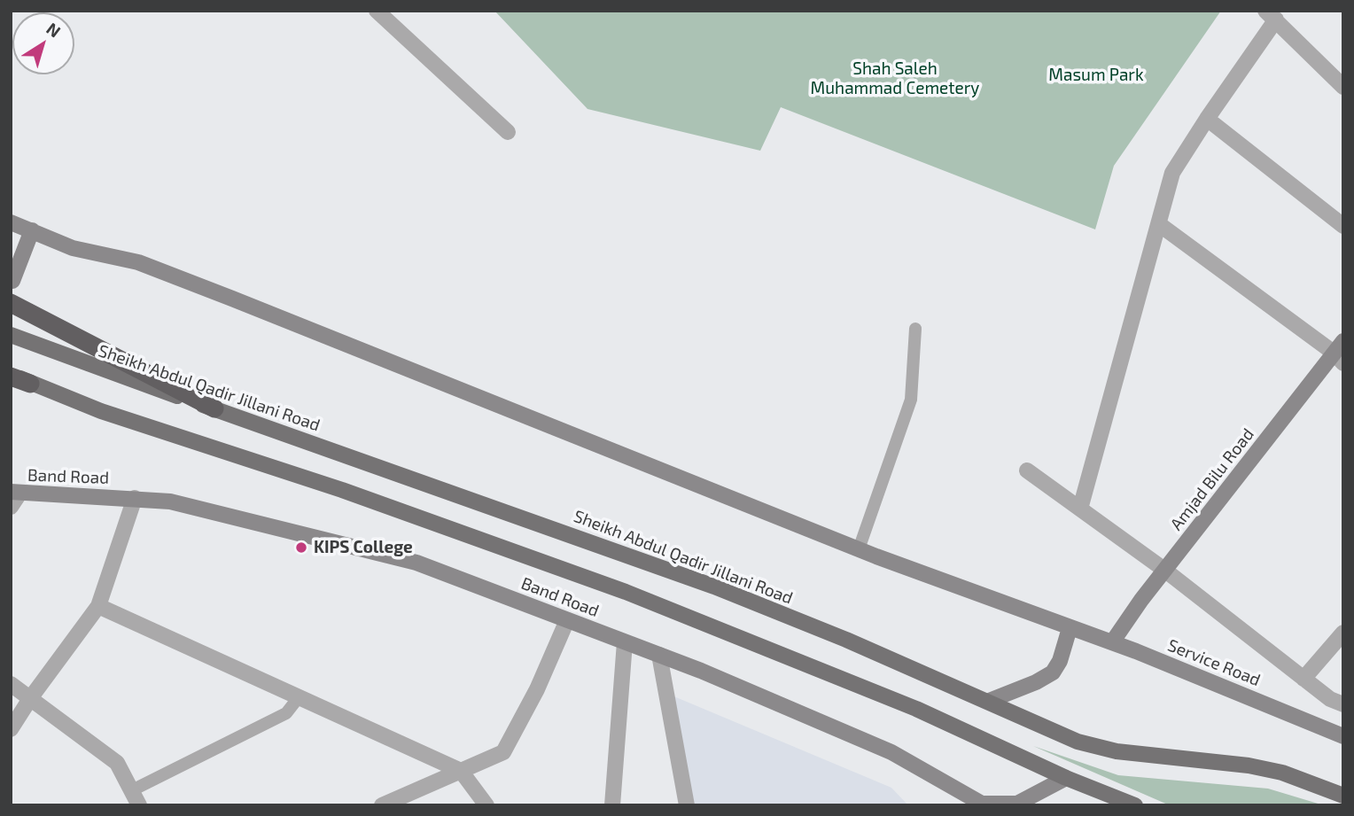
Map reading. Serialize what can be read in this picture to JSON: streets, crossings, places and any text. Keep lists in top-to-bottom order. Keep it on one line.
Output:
{"streets":{"main road":["Sheikh Abdul Qadir Jillani Road","Band Road","Amjad Bilu Road","Service Road"]},"crossings":[["Amjad Bilu Road","Service Road"]],"parks":["Shah Saleh Muhammad Cemetery","Masum Park"],"places":["KIPS College"],"north":"top right"}
